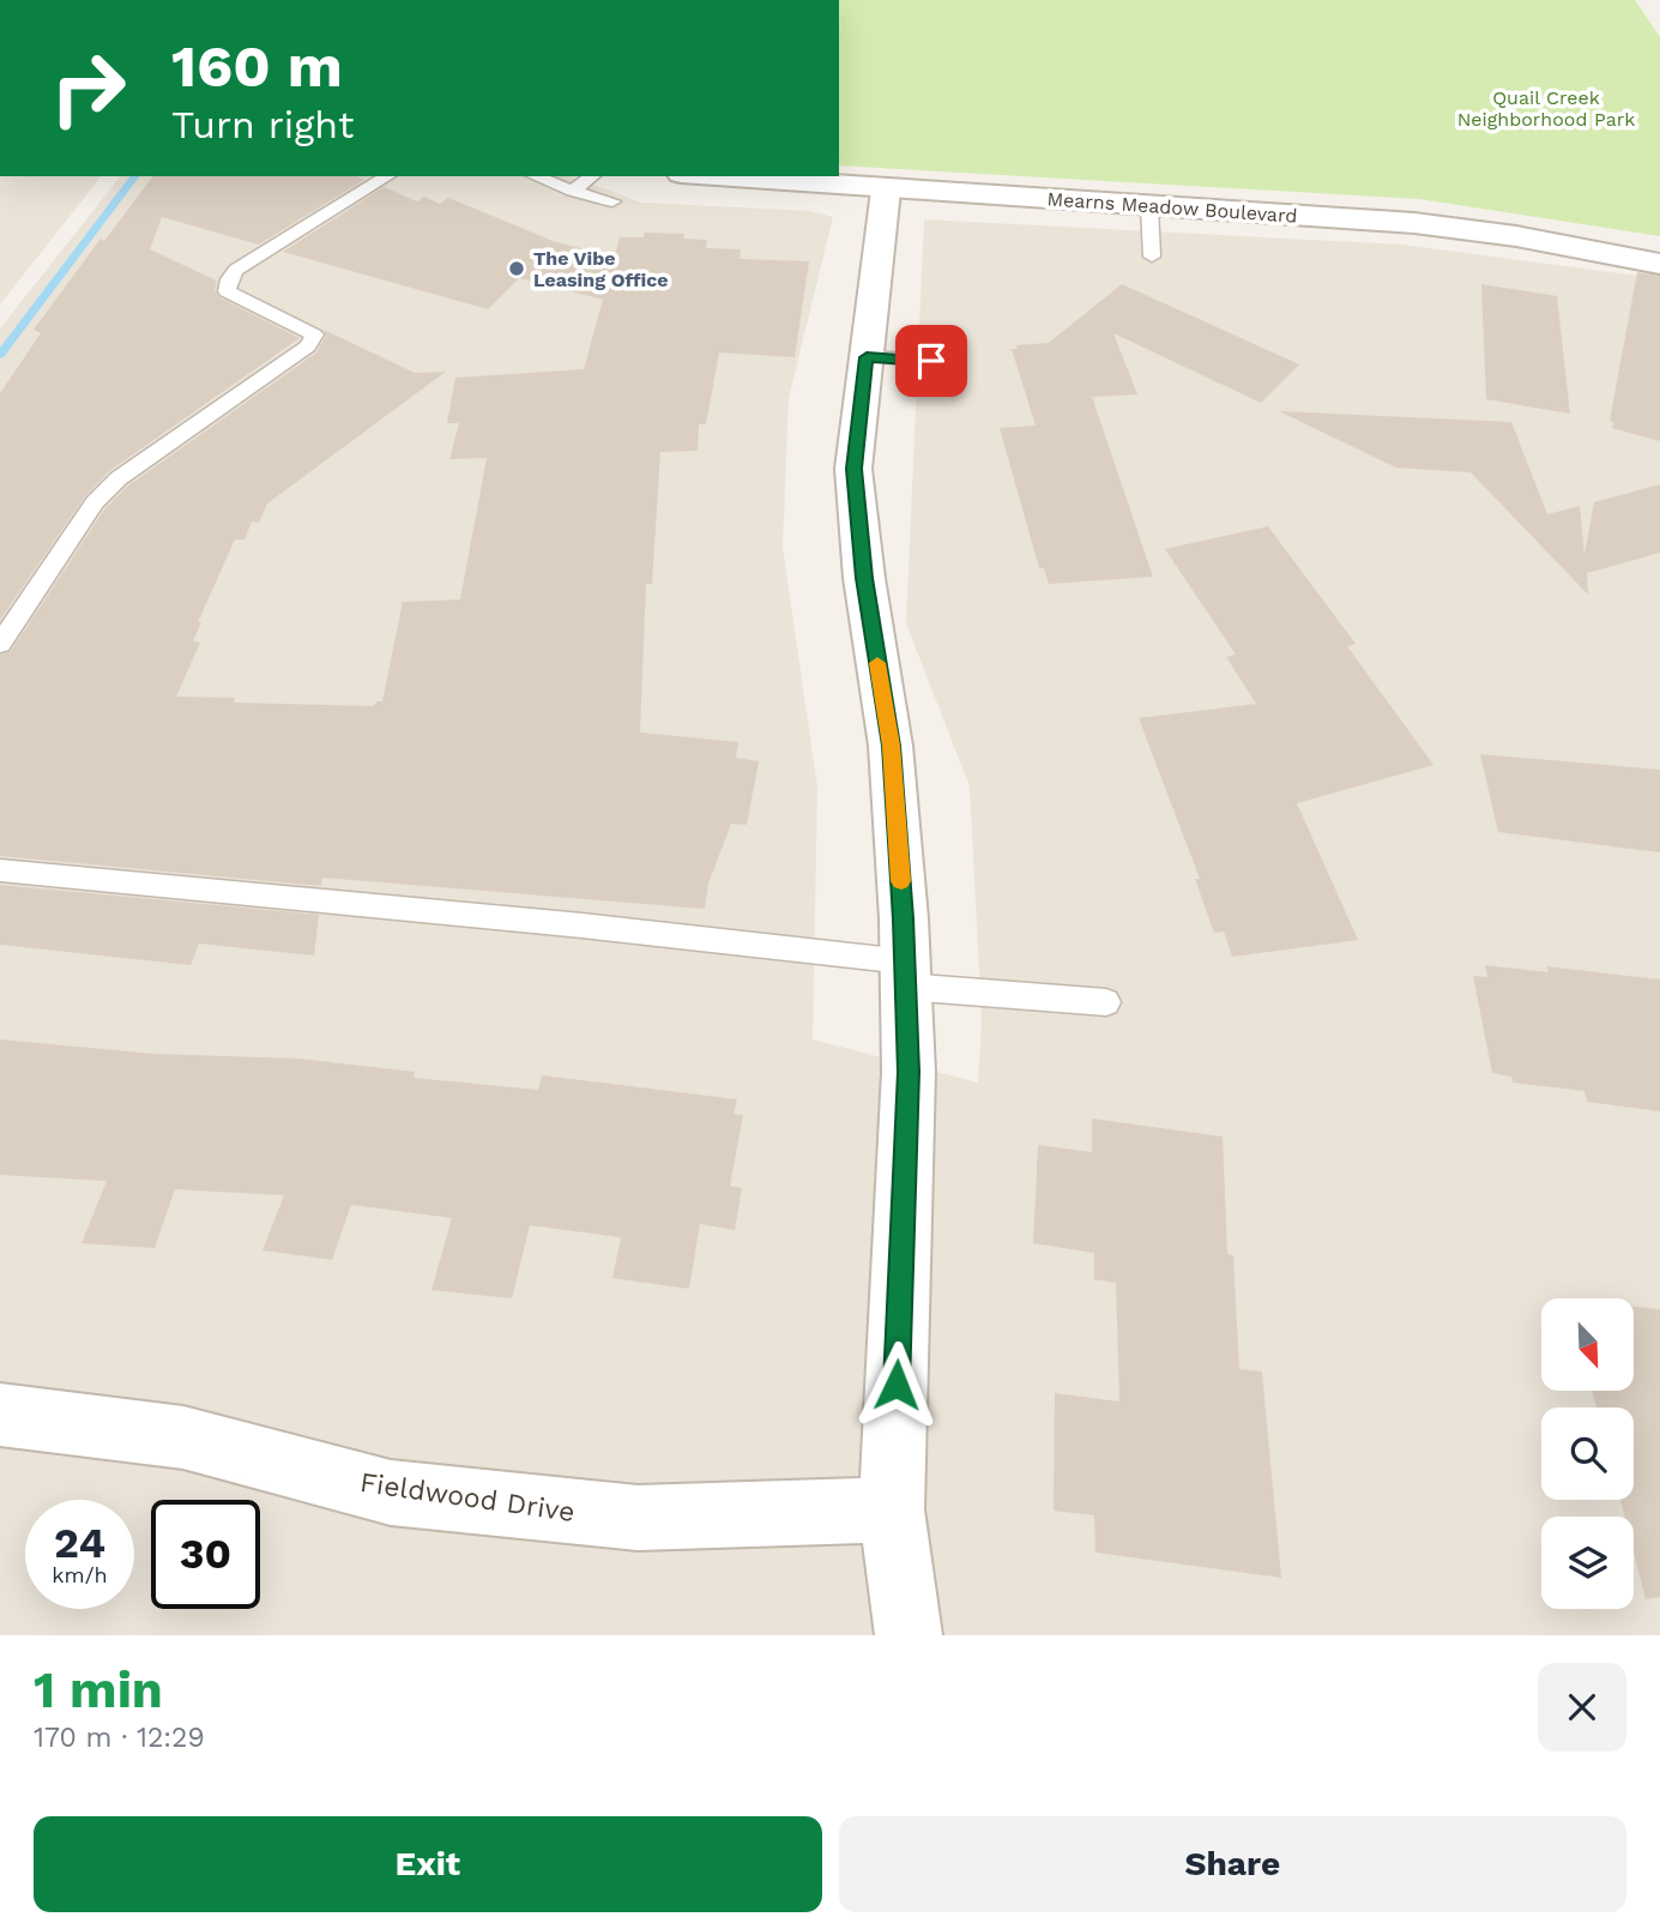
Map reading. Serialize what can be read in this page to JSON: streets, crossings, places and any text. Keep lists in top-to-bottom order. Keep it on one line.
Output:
{"streets":{"street":["Mearns Meadow Boulevard","Fieldwood Drive"]},"parks":["Quail Creek Neighborhood Park"],"places":["The Vibe Leasing Office"],"north":"bottom right","page":{"turn":["160 m","Turn right"],"speed":"24 km/h","limit":"30","heading":["1 min","170 m · 12:29"],"buttons":["Exit","Share"]}}
